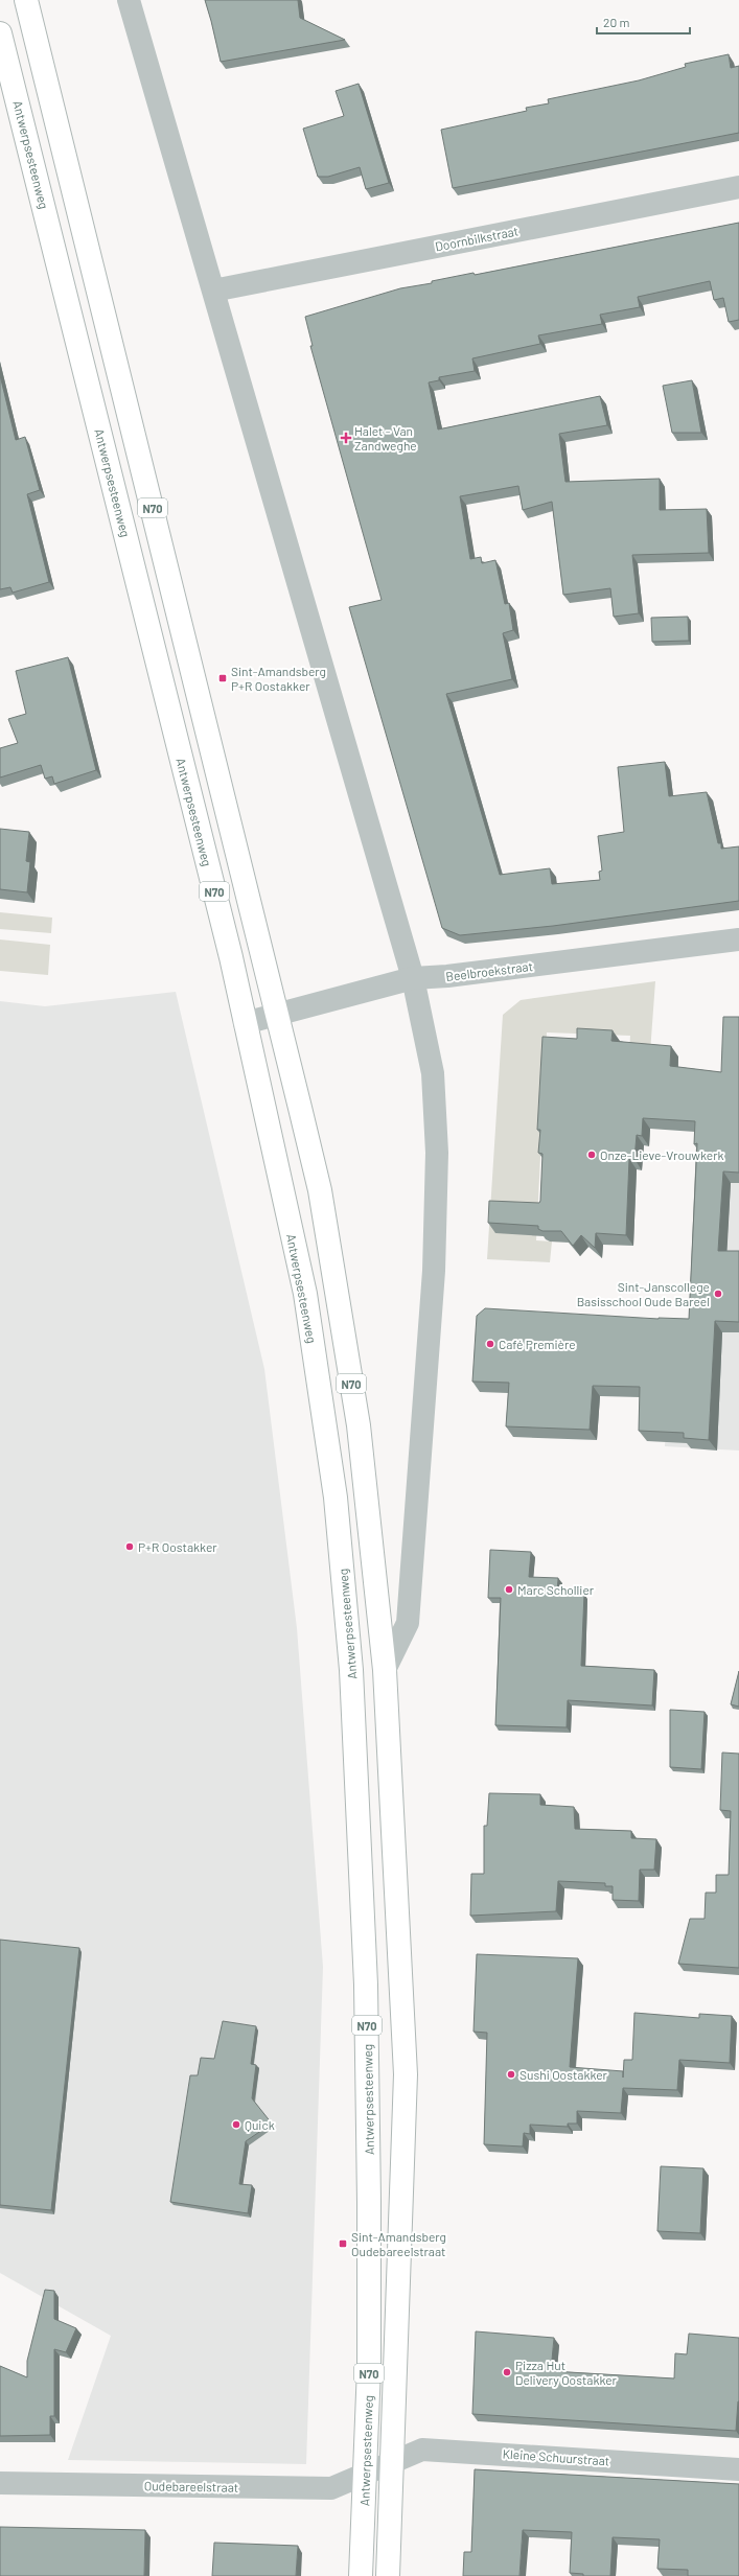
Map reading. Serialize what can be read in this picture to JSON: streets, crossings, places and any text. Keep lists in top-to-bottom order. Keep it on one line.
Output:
{"streets":{"main road":["Antwerpsesteenweg","N70"],"street":["Doornbilkstraat","Beelbroekstraat","Kleine Schuurstraat","Oudebareelstraat"]},"crossings":[["Antwerpsesteenweg","Doornbilkstraat"],["Antwerpsesteenweg","Beelbroekstraat"],["Antwerpsesteenweg","Kleine Schuurstraat"],["Antwerpsesteenweg","Oudebareelstraat"],["Kleine Schuurstraat","Oudebareelstraat"]],"places":{"health":["Halet - Van Zandweghe"],"transit":["Sint-Amandsberg P+R Oostakker","Sint-Amandsberg Oudebareelstraat"],"other":["Onze-Lieve-Vrouwkerk","Sint-Janscollege Basisschool Oude Bareel","Café Première","P+R Oostakker","Marc Schollier","Sushi Oostakker","Quick","Pizza Hut Delivery Oostakker"]},"scale_bar":"20 m"}
